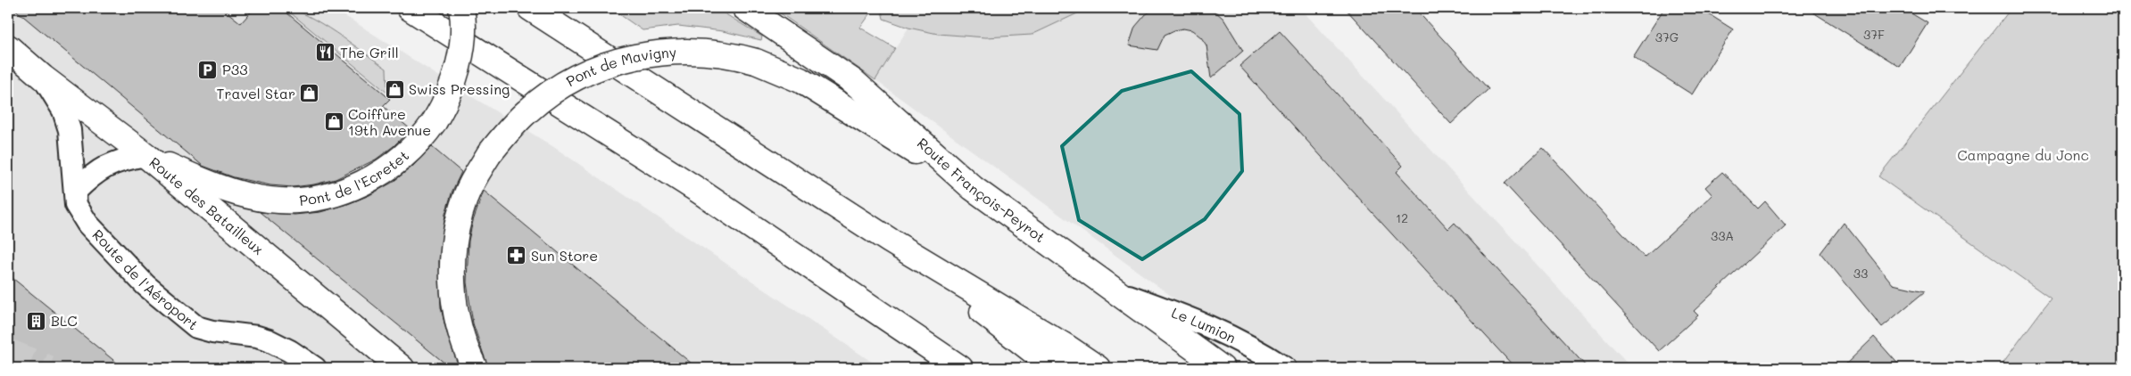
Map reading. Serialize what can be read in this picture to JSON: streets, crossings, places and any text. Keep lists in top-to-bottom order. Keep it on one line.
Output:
{"streets":{"main road":["Pont de Mavigny","Pont de l'Ecretet","Route François-Peyrot","Route des Batailleux"],"street":["Route de l'Aéroport","Le Lumion"]},"crossings":[["Pont de Mavigny","Route François-Peyrot"],["Pont de l'Ecretet","Route des Batailleux"],["Route François-Peyrot","Le Lumion"],["Route des Batailleux","Route de l'Aéroport"]],"parks":["Campagne du Jonc"],"places":{"restaurant":["The Grill"],"parking":["P33"],"shop":["Swiss Pressing","Travel Star","Coiffure 19th Avenue"],"pharmacy":["Sun Store"],"building":["BLC"]},"house_numbers":["37F","37G","12","33A","33"]}
